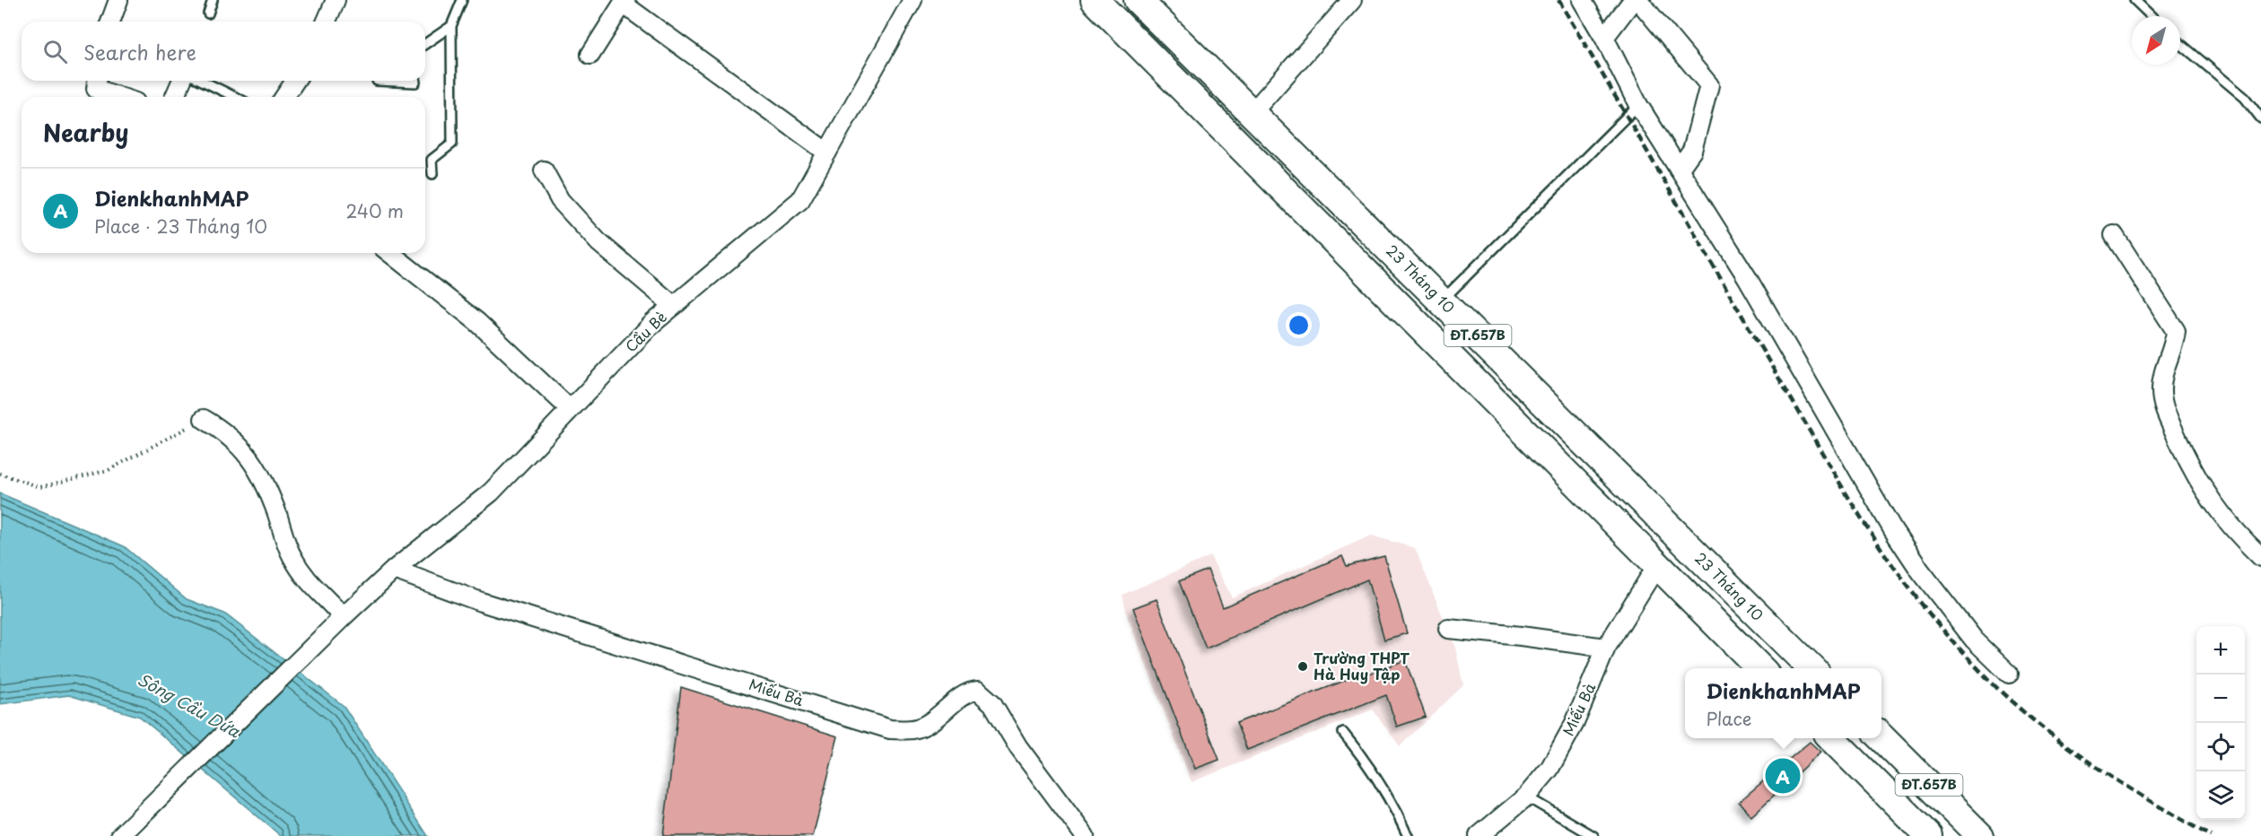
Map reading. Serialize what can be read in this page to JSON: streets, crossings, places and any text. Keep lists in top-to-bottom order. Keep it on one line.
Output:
{"streets":{"main road":["23 Tháng 10","ĐT.657B"],"street":["Cầu Bè","Miếu Bà"]},"crossings":[["Cầu Bè","Miếu Bà"],["ĐT.657B","Miếu Bà"]],"water":["Sông Cầu Dứa"],"places":["Trường THPT Hà Huy Tập"],"north":"bottom left","page":{"search":"Search here","heading":"Nearby","list":[{"mark":"A","name":"DienkhanhMAP","note":"Place · 23 Tháng 10","value":"240 m"}],"map_buttons":["+","−"],"popup":["DienkhanhMAP","Place"],"pins":"A"}}
